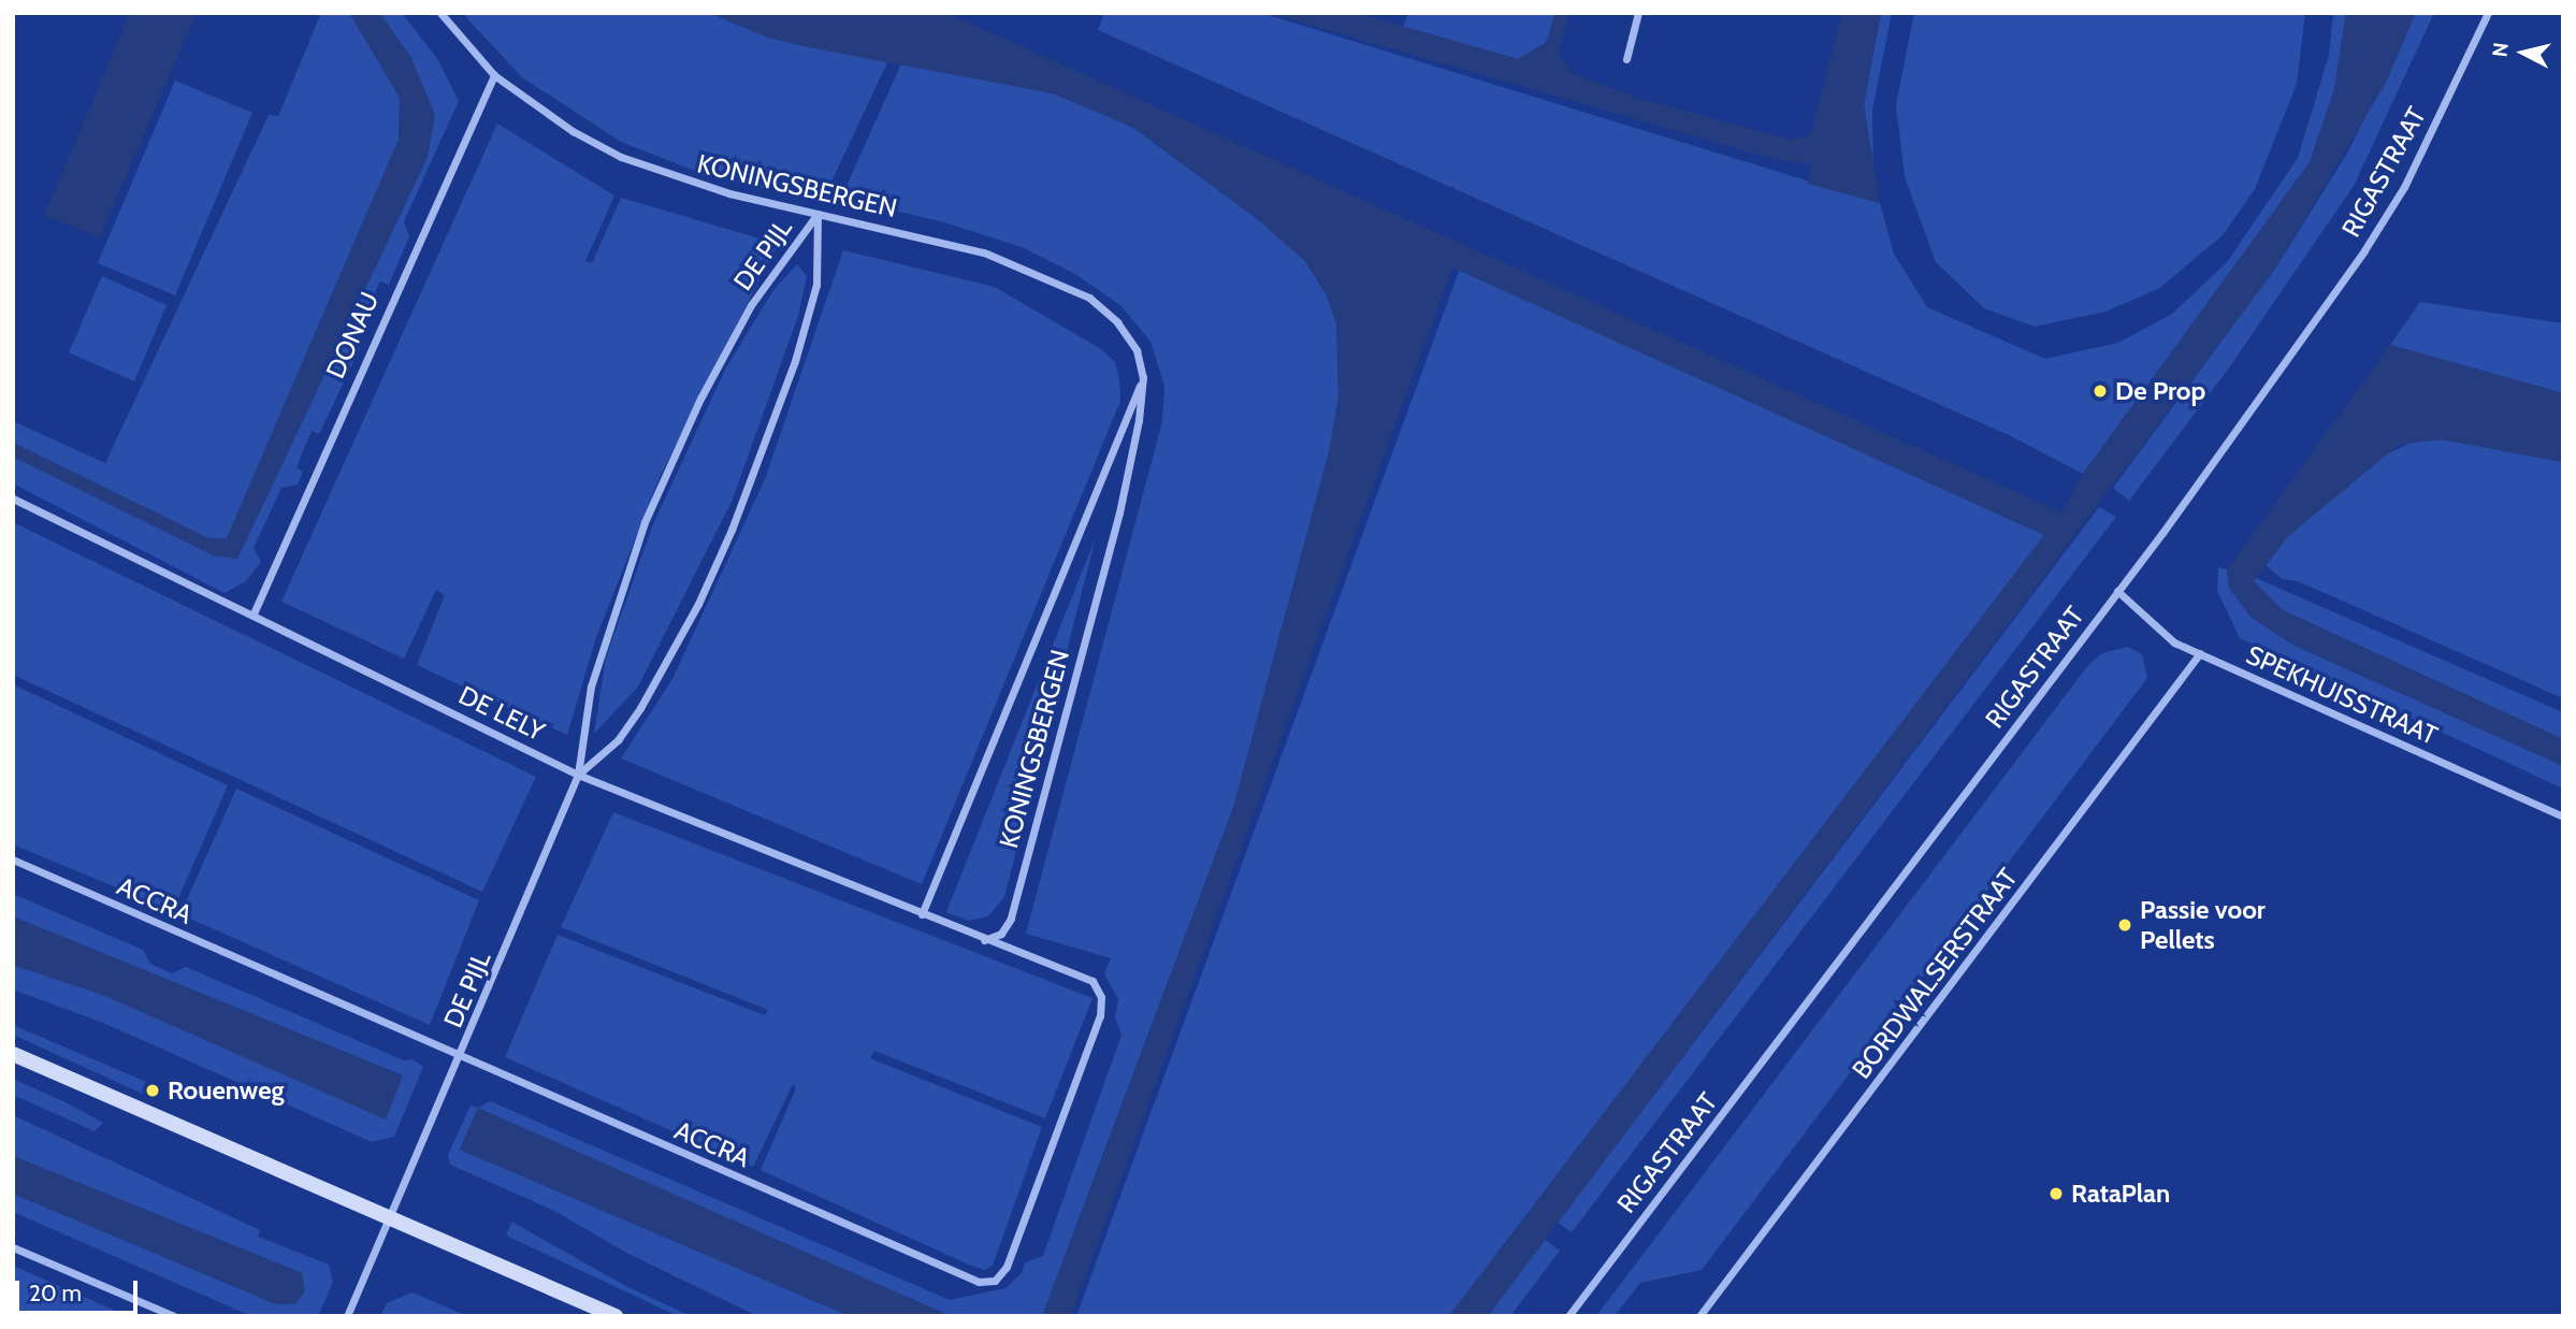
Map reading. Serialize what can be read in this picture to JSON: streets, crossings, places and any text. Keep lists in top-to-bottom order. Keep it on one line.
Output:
{"streets":{"street":["RIGASTRAAT","KONINGSBERGEN","DE PIJL","DONAU","SPEKHUISSTRAAT","DE LELY","ACCRA","BORDWALSERSTRAAT"]},"crossings":[["RIGASTRAAT","SPEKHUISSTRAAT"],["KONINGSBERGEN","DE PIJL"],["KONINGSBERGEN","DONAU"],["KONINGSBERGEN","DE LELY"],["KONINGSBERGEN","ACCRA"],["DE PIJL","DE LELY"],["DE PIJL","ACCRA"],["DONAU","DE LELY"],["SPEKHUISSTRAAT","BORDWALSERSTRAAT"],["DE LELY","ACCRA"]],"places":["De Prop","Passie voor Pellets","Rouenweg","RataPlan"],"scale_bar":"20 m","north":"left"}
